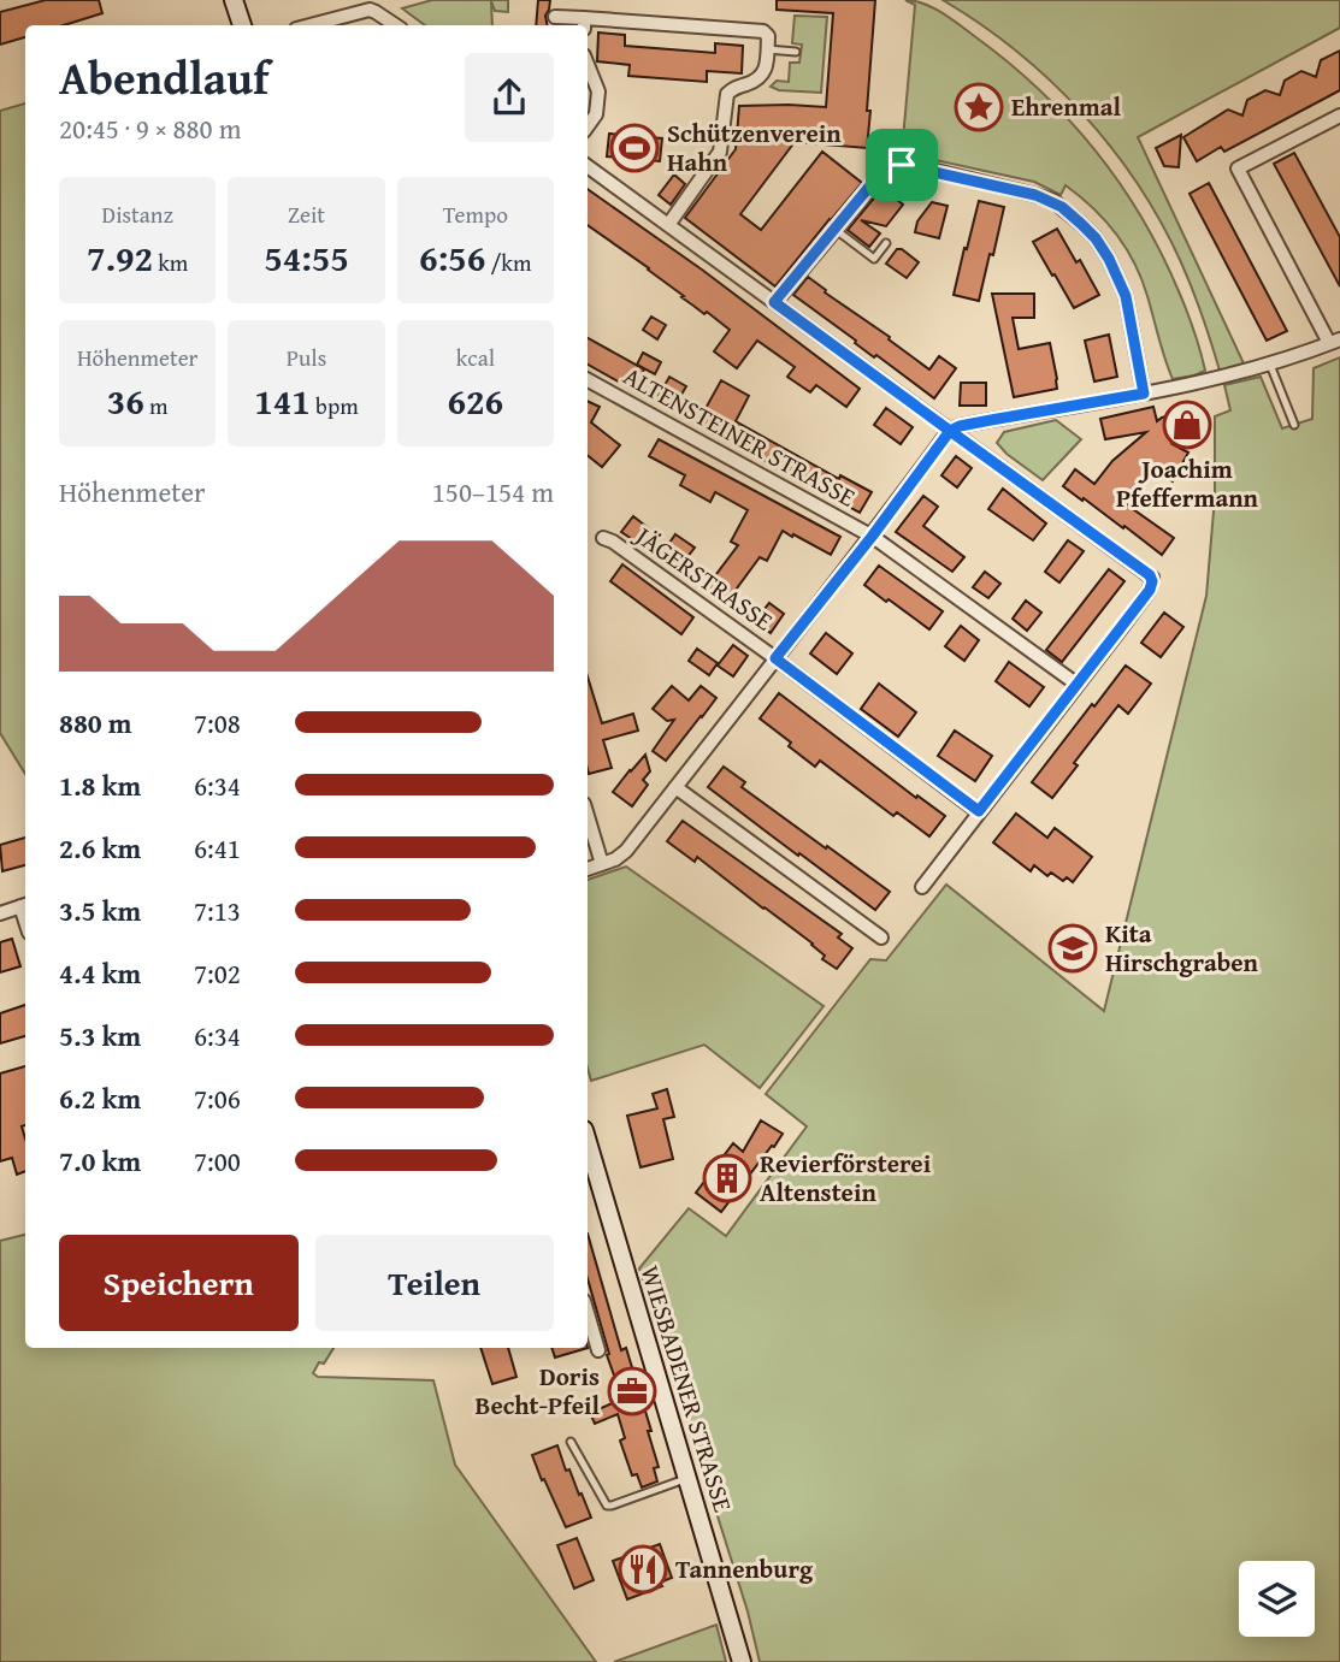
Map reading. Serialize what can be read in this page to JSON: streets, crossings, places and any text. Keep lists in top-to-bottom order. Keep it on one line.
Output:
{"streets":{"main road":["WIESBADENER STRASSE"],"street":["ALTENSTEINER STRASSE","JÄGERSTRASSE"]},"places":{"place":["Ehrenmal"],"sports":["Schützenverein Hahn"],"shop":["Joachim Pfeffermann"],"school or university":["Kita Hirschgraben"],"building":["Revierförsterei Altenstein"],"office":["Doris Becht-Pfeil"],"restaurant":["Tannenburg"]},"page":{"heading":["Abendlauf","20:45 · 9 × 880 m"],"stats":[["Distanz","7.92 km"],["Zeit","54:55"],["Tempo","6:56 /km"],["Höhenmeter","36 m"],["Puls","141 bpm"],["kcal","626"]],"chart":["Höhenmeter","150–154 m"],"list":[{"name":"880 m","note":"7:08"},{"name":"1.8 km","note":"6:34"},{"name":"2.6 km","note":"6:41"},{"name":"3.5 km","note":"7:13"},{"name":"4.4 km","note":"7:02"},{"name":"5.3 km","note":"6:34"},{"name":"6.2 km","note":"7:06"},{"name":"7.0 km","note":"7:00"}],"buttons":["Speichern","Teilen"]}}
